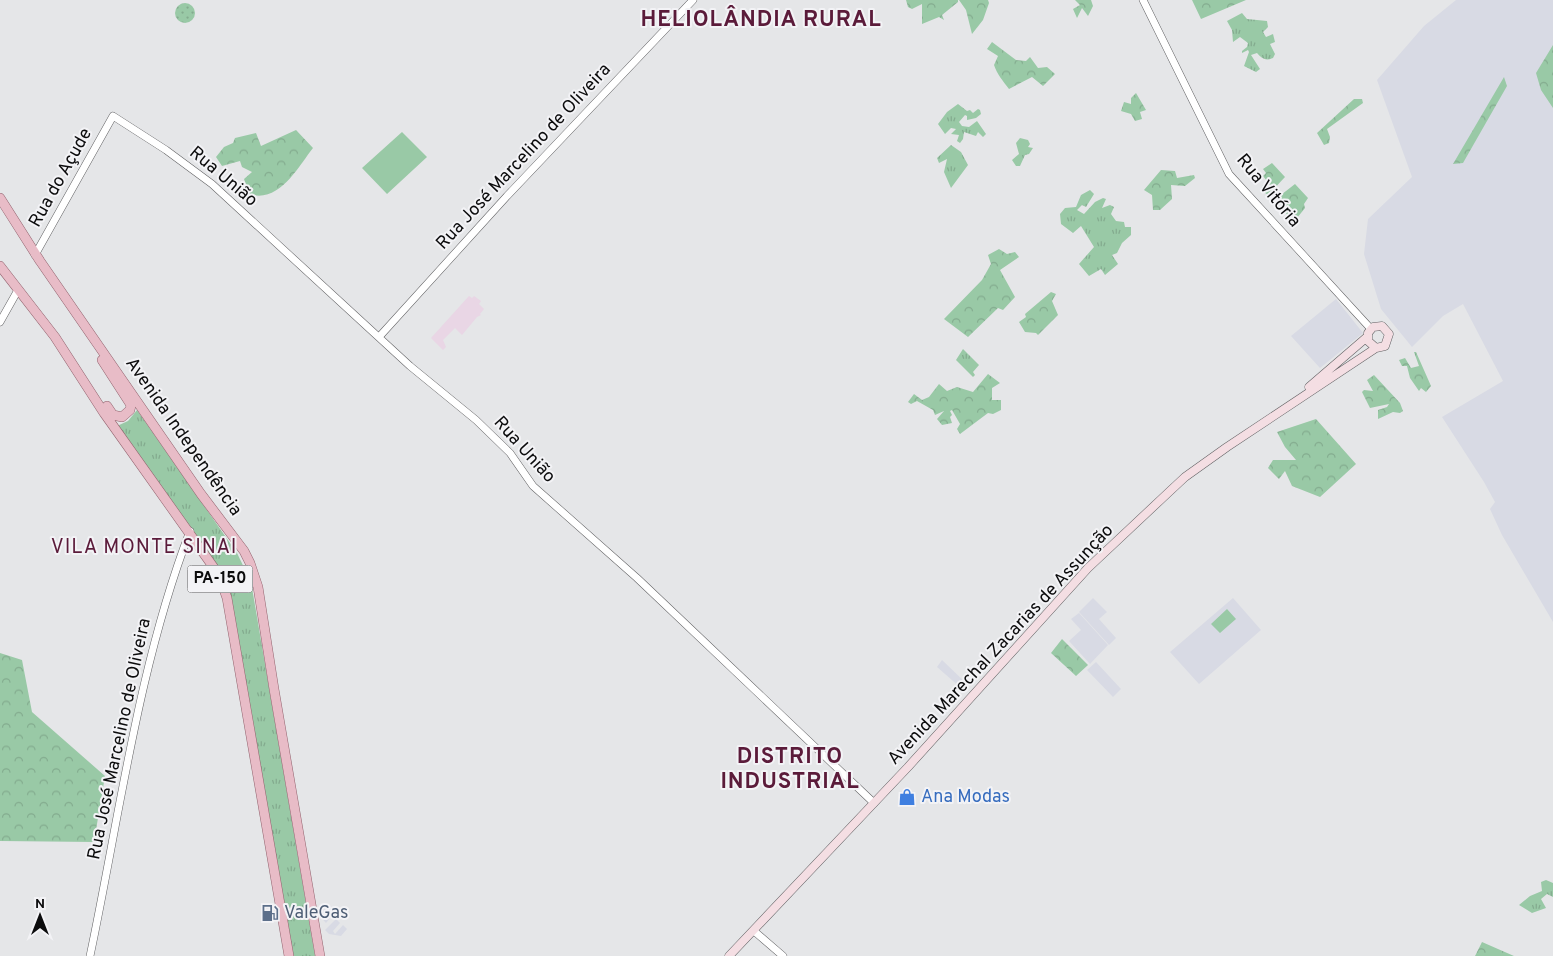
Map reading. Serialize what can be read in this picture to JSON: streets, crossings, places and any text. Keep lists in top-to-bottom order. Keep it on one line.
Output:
{"streets":{"main road":["Avenida Independência","PA-150","Avenida Marechal Zacarias de Assunção"],"street":["Rua José Marcelino de Oliveira","Rua União","Rua do Açude","Rua Vitória"]},"crossings":[["Rua José Marcelino de Oliveira","Rua União"],["Rua José Marcelino de Oliveira","PA-150"],["Rua União","Rua do Açude"],["Rua União","Avenida Marechal Zacarias de Assunção"],["Rua do Açude","Avenida Independência"],["Rua Vitória","Avenida Marechal Zacarias de Assunção"]],"districts":["HELIOLÂNDIA RURAL","VILA MONTE SINAI","DISTRITO INDUSTRIAL"],"places":{"shop":["Ana Modas"],"fuel station":["ValeGas"]},"north":"top"}
